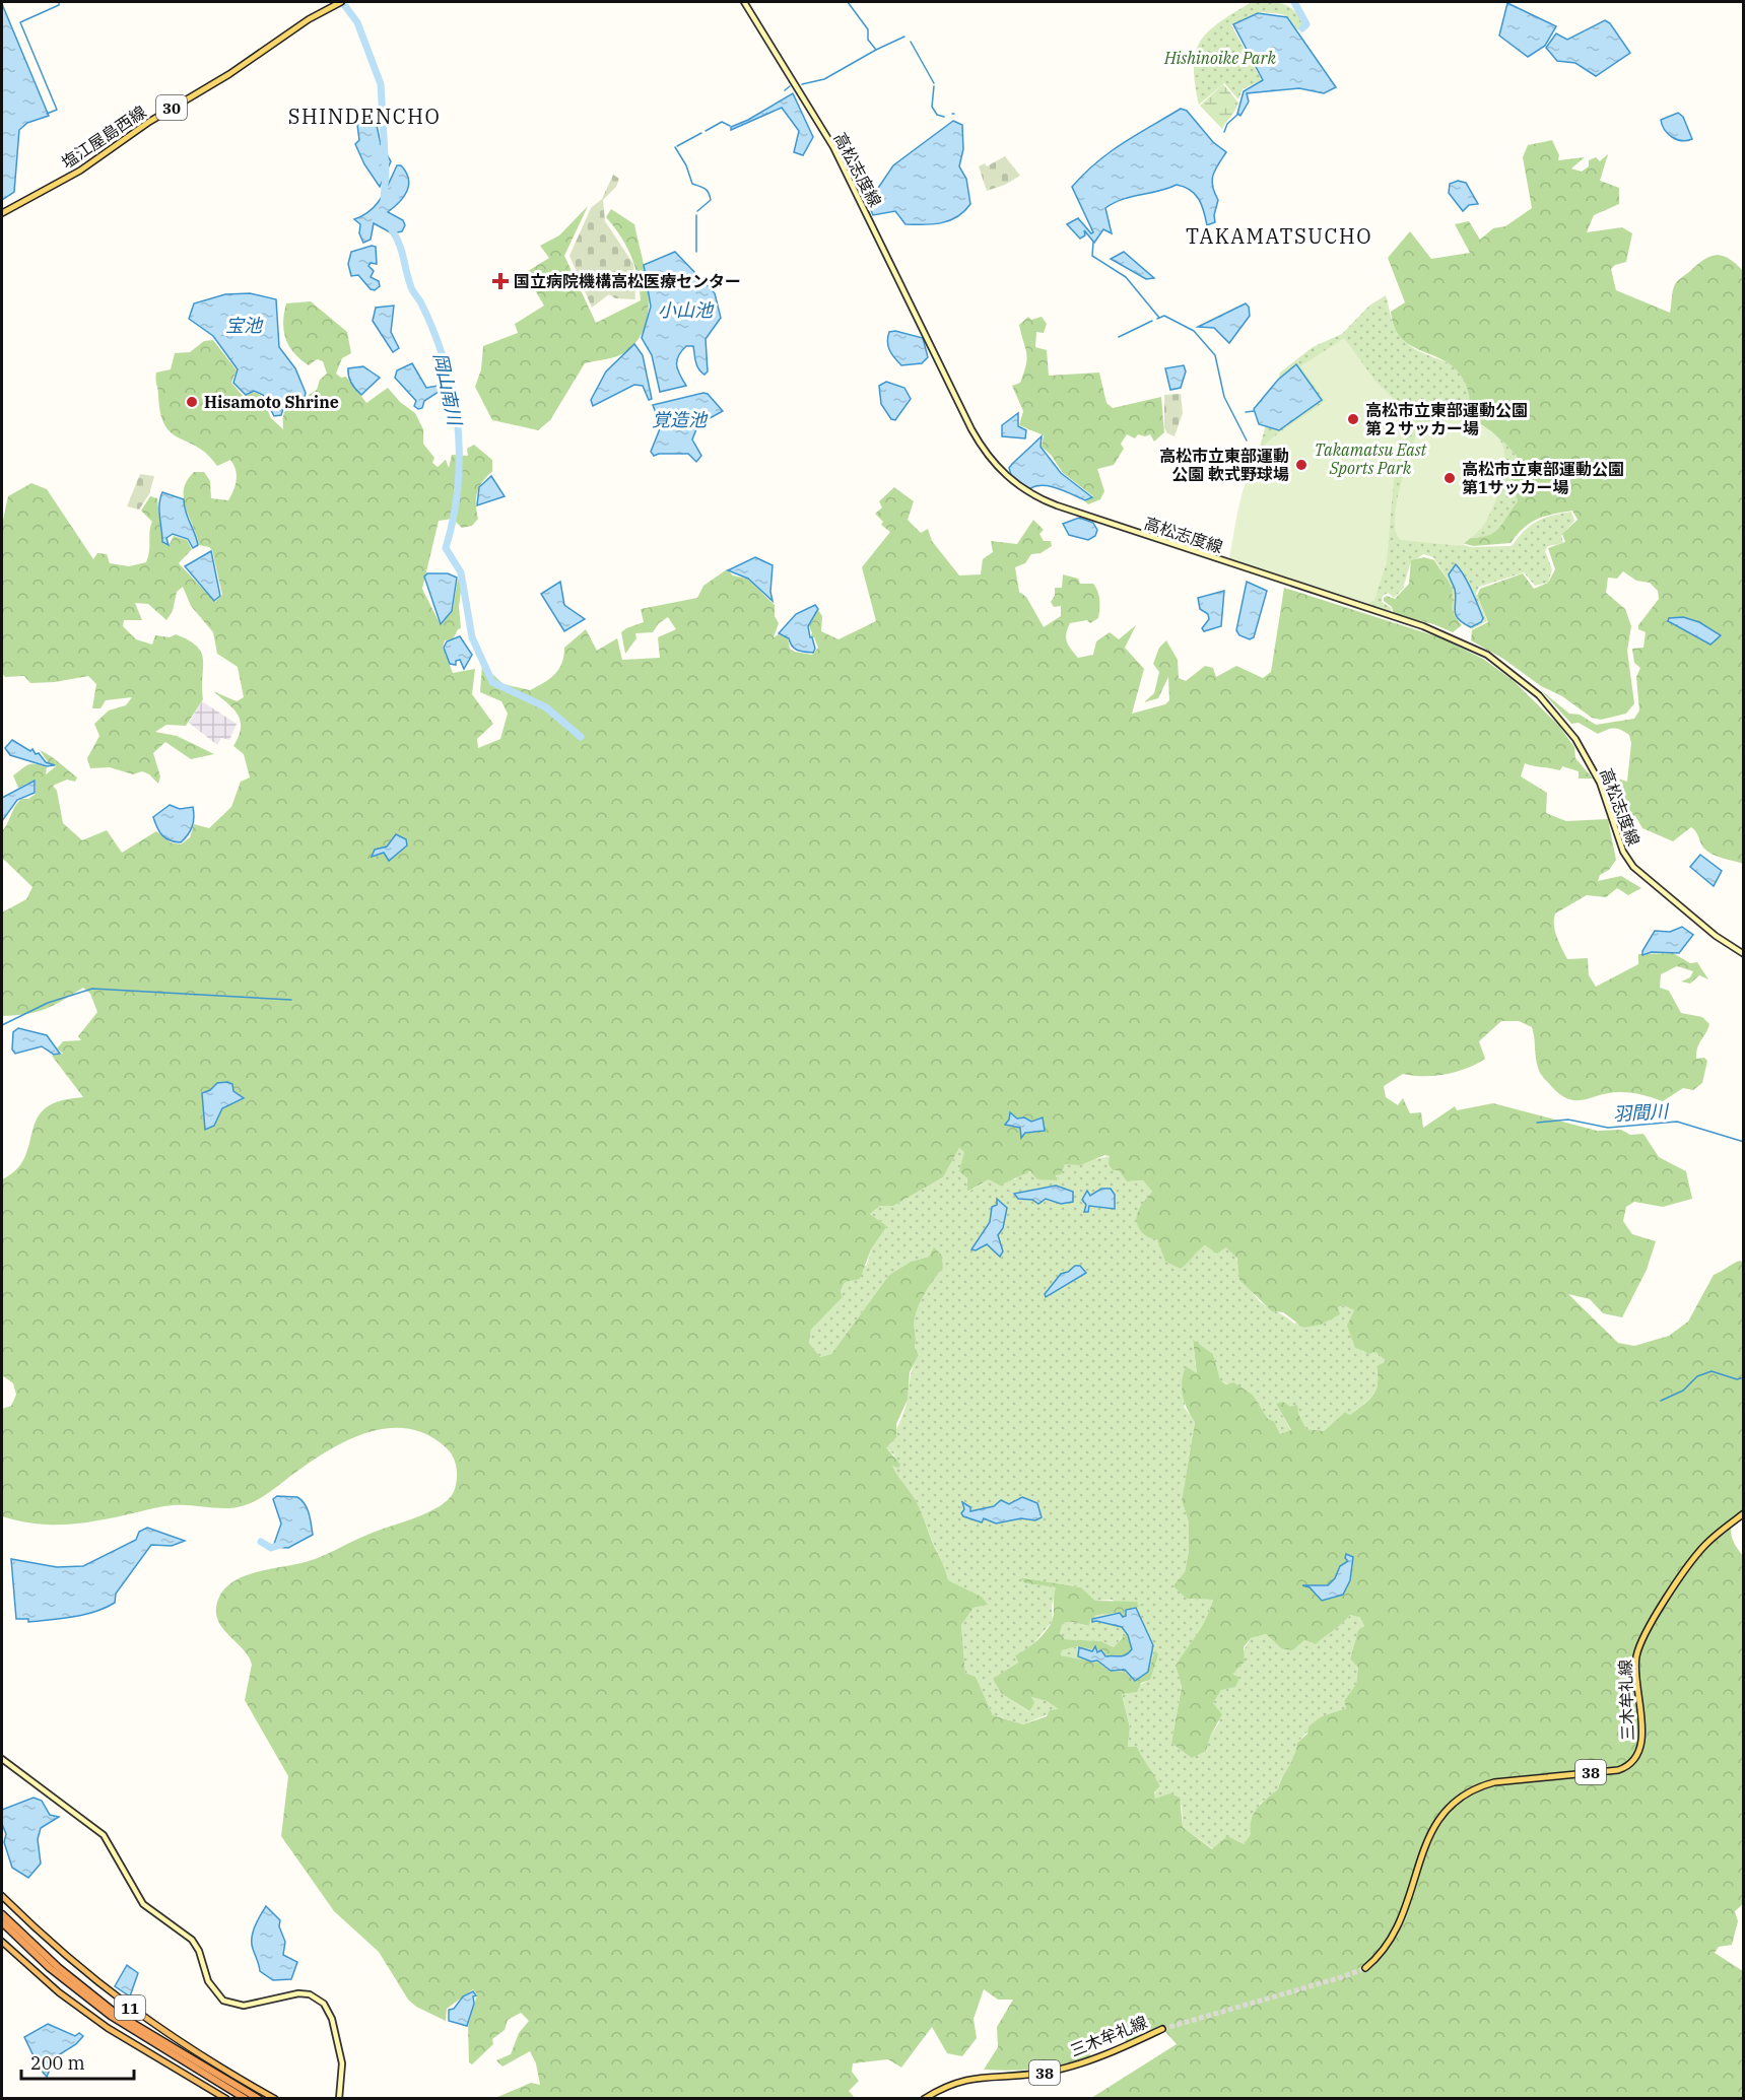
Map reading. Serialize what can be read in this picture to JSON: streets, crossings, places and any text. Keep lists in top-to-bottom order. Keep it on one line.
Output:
{"streets":{"highway":["11"],"main road":["30","塩江屋島西線","高松志度線","三木牟礼線","38"]},"districts":["SHINDENCHO","TAKAMATSUCHO"],"water":["小山池","宝池","岡山南川","覚造池","羽間川"],"parks":["Hishinoike Park","Takamatsu East Sports Park"],"places":{"health":["国立病院機構高松医療センター"],"other":["Hisamoto Shrine","高松市立東部運動公園 第２サッカー場","高松市立東部運動 公園 軟式野球場","高松市立東部運動公園 第1サッカー場"]},"scale_bar":"200 m"}
